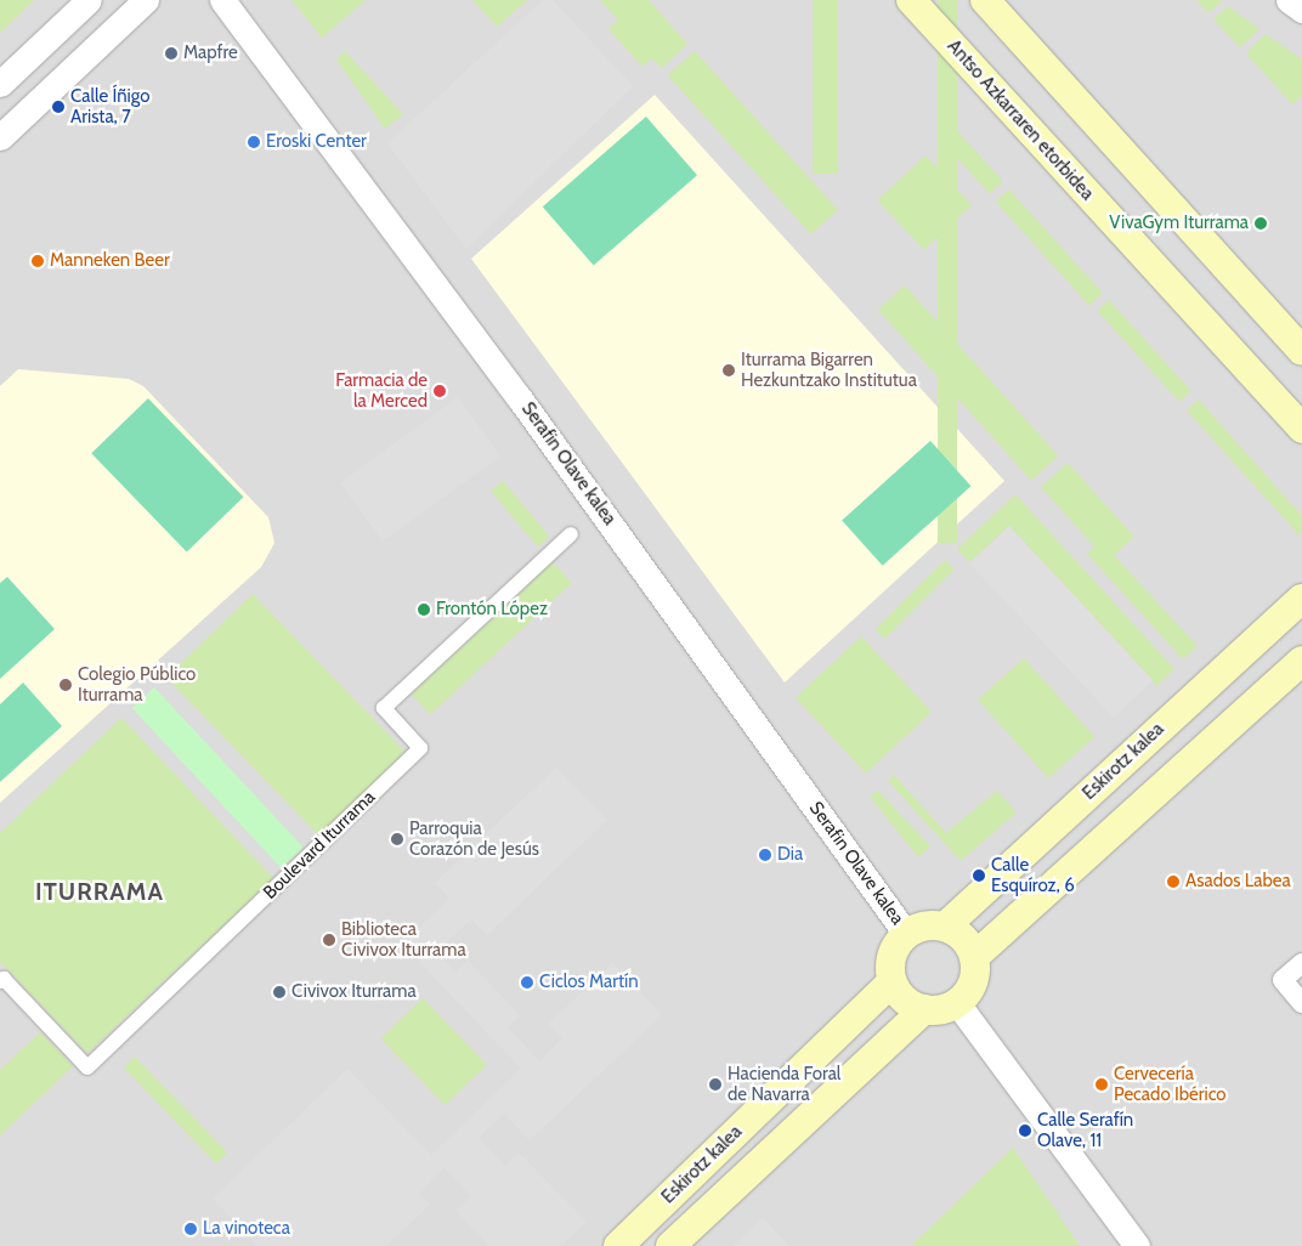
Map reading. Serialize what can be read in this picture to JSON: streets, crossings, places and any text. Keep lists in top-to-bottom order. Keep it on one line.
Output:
{"streets":{"main road":["Antso Azkarraren etorbidea","Eskirotz kalea"],"street":["Serafin Olave kalea","Boulevard Iturrama"]},"crossings":[["Serafin Olave kalea","Eskirotz kalea"]],"districts":["ITURRAMA"],"places":["Mapfre","Calle Íñigo Arista, 7","Eroski Center","VivaGym Iturrama","Manneken Beer","Iturrama Bigarren Hezkuntzako Institutua","Farmacia de la Merced","Frontón López","Colegio Público Iturrama","Parroquia Corazón de Jesús","Dia","Calle Esquíroz, 6","Asados Labea","Biblioteca Civivox Iturrama","Ciclos Martín","Civivox Iturrama","Hacienda Foral de Navarra","Cervecería Pecado Ibérico","Calle Serafín Olave, 11","La vinoteca"]}
